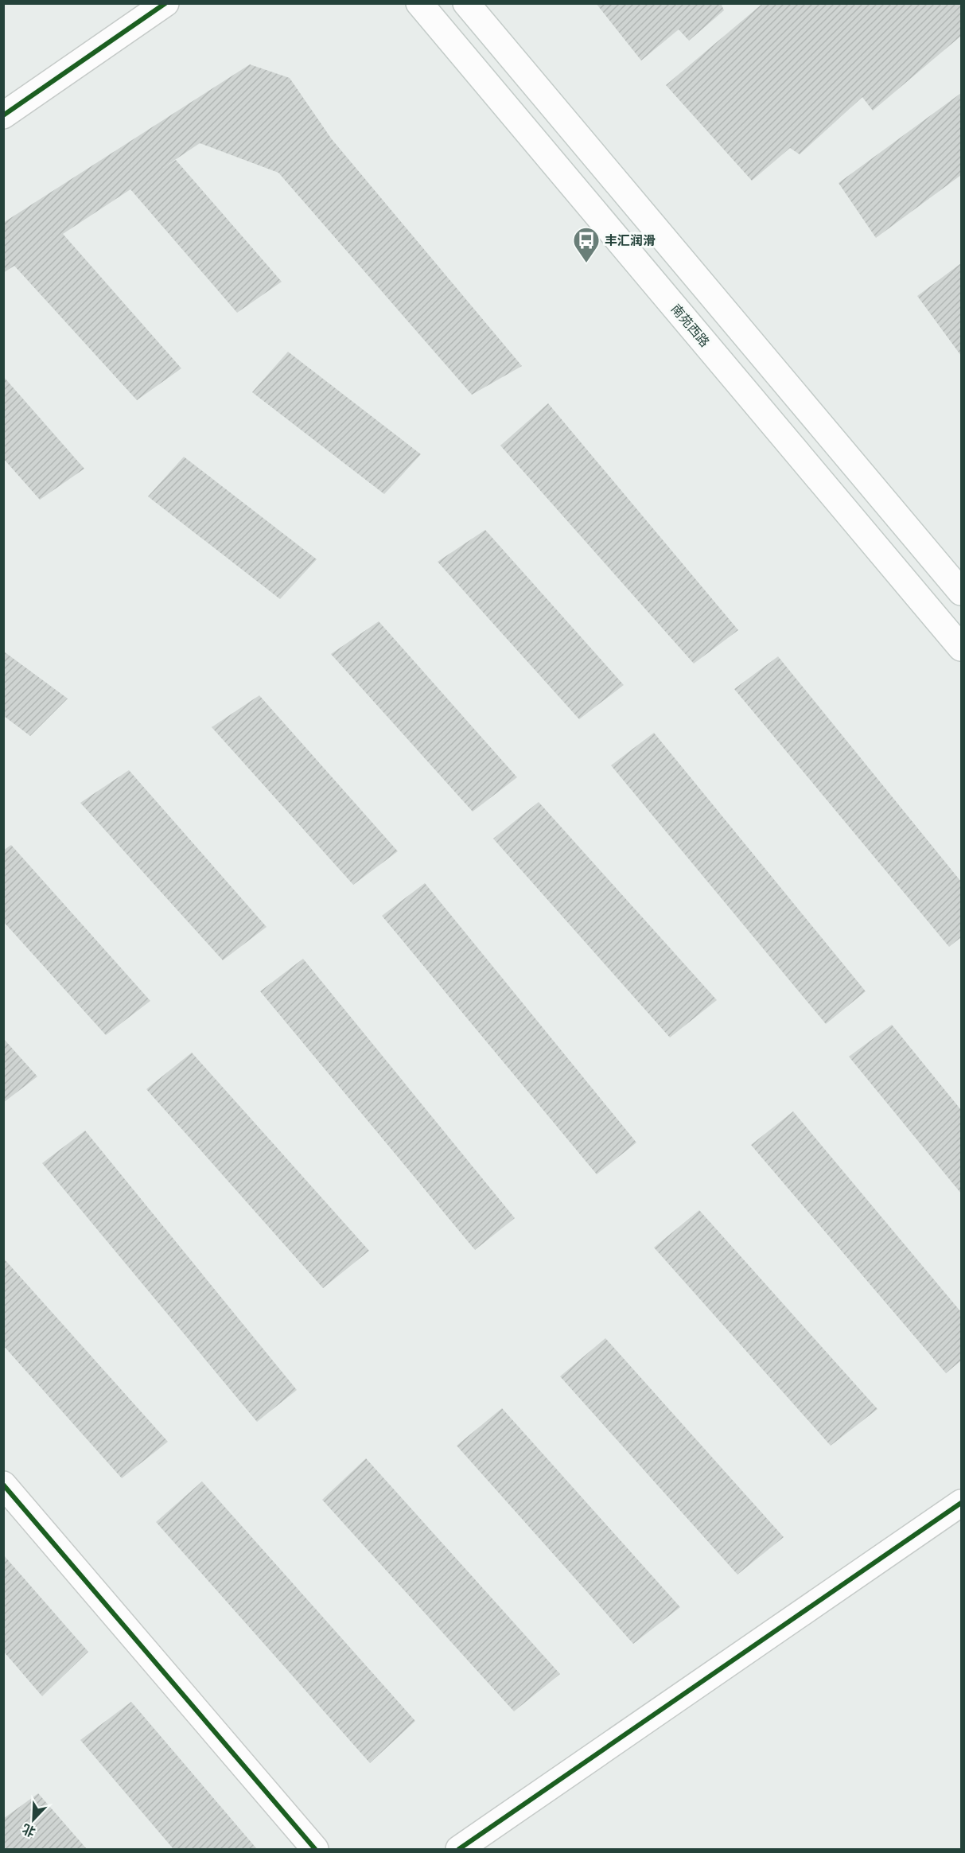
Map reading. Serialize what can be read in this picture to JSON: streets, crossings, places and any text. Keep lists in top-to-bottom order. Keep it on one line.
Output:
{"streets":{"main road":["南苑西路"]},"places":{"bus stop":["丰汇润滑"]},"north":"bottom left"}
